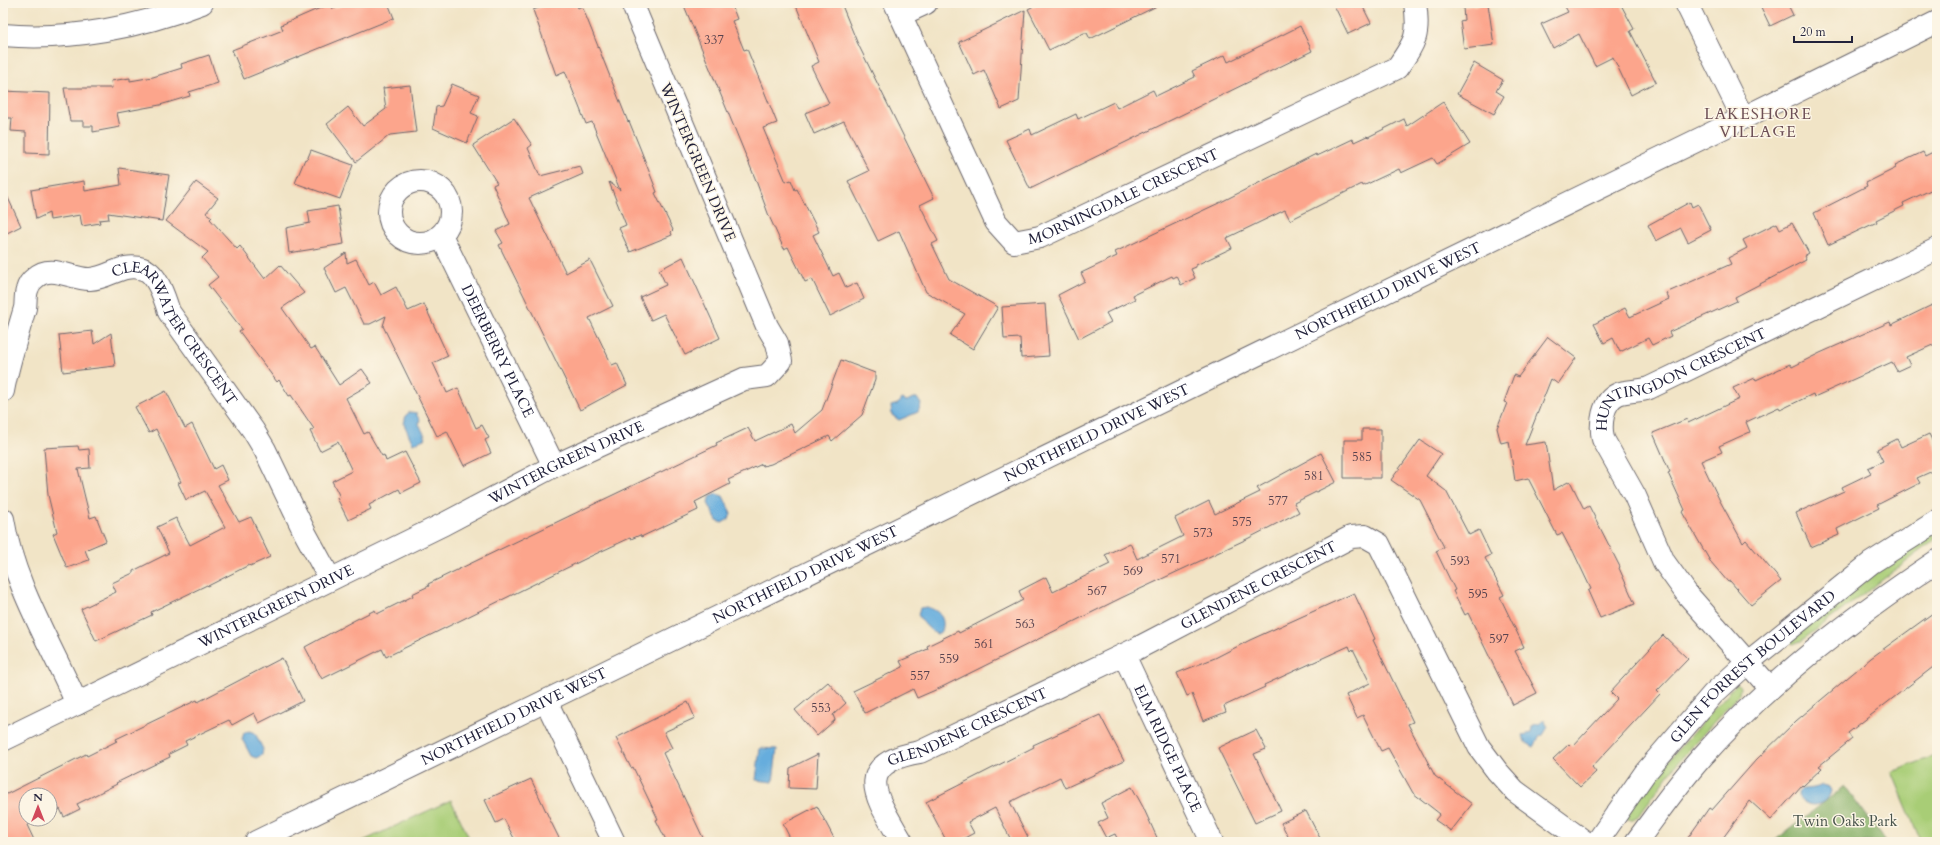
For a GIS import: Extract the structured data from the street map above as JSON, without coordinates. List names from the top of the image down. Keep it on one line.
{"streets":{"street":["WINTERGREEN DRIVE","MORNINGDALE CRESCENT","NORTHFIELD DRIVE WEST","CLEARWATER CRESCENT","DEERBERRY PLACE","HUNTINGDON CRESCENT","GLENDENE CRESCENT","GLEN FORREST BOULEVARD","ELM RIDGE PLACE"]},"crossings":[["WINTERGREEN DRIVE","CLEARWATER CRESCENT"],["WINTERGREEN DRIVE","DEERBERRY PLACE"],["HUNTINGDON CRESCENT","GLEN FORREST BOULEVARD"],["GLENDENE CRESCENT","ELM RIDGE PLACE"]],"districts":["LAKESHORE VILLAGE"],"parks":["Twin Oaks Park"],"house_numbers":["337","585","581","577","575","573","571","593","569","567","595","563","597","561","559","557","553"],"scale_bar":"20 m","north":"top"}
